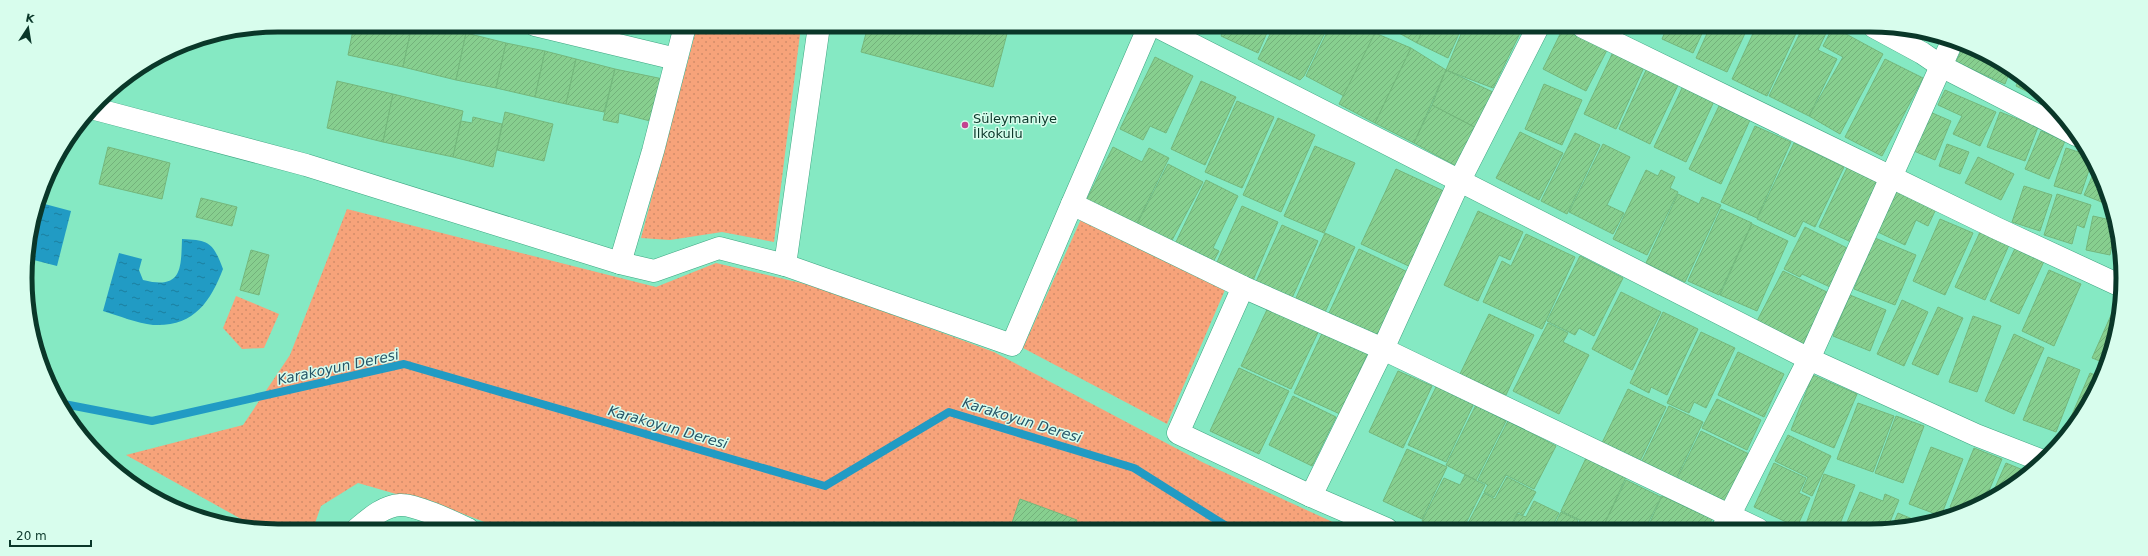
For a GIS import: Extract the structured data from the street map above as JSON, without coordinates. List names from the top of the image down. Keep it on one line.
{"water":["Karakoyun Deresi"],"places":["Süleymaniye İlkokulu"],"scale_bar":"20 m","north":"top"}
